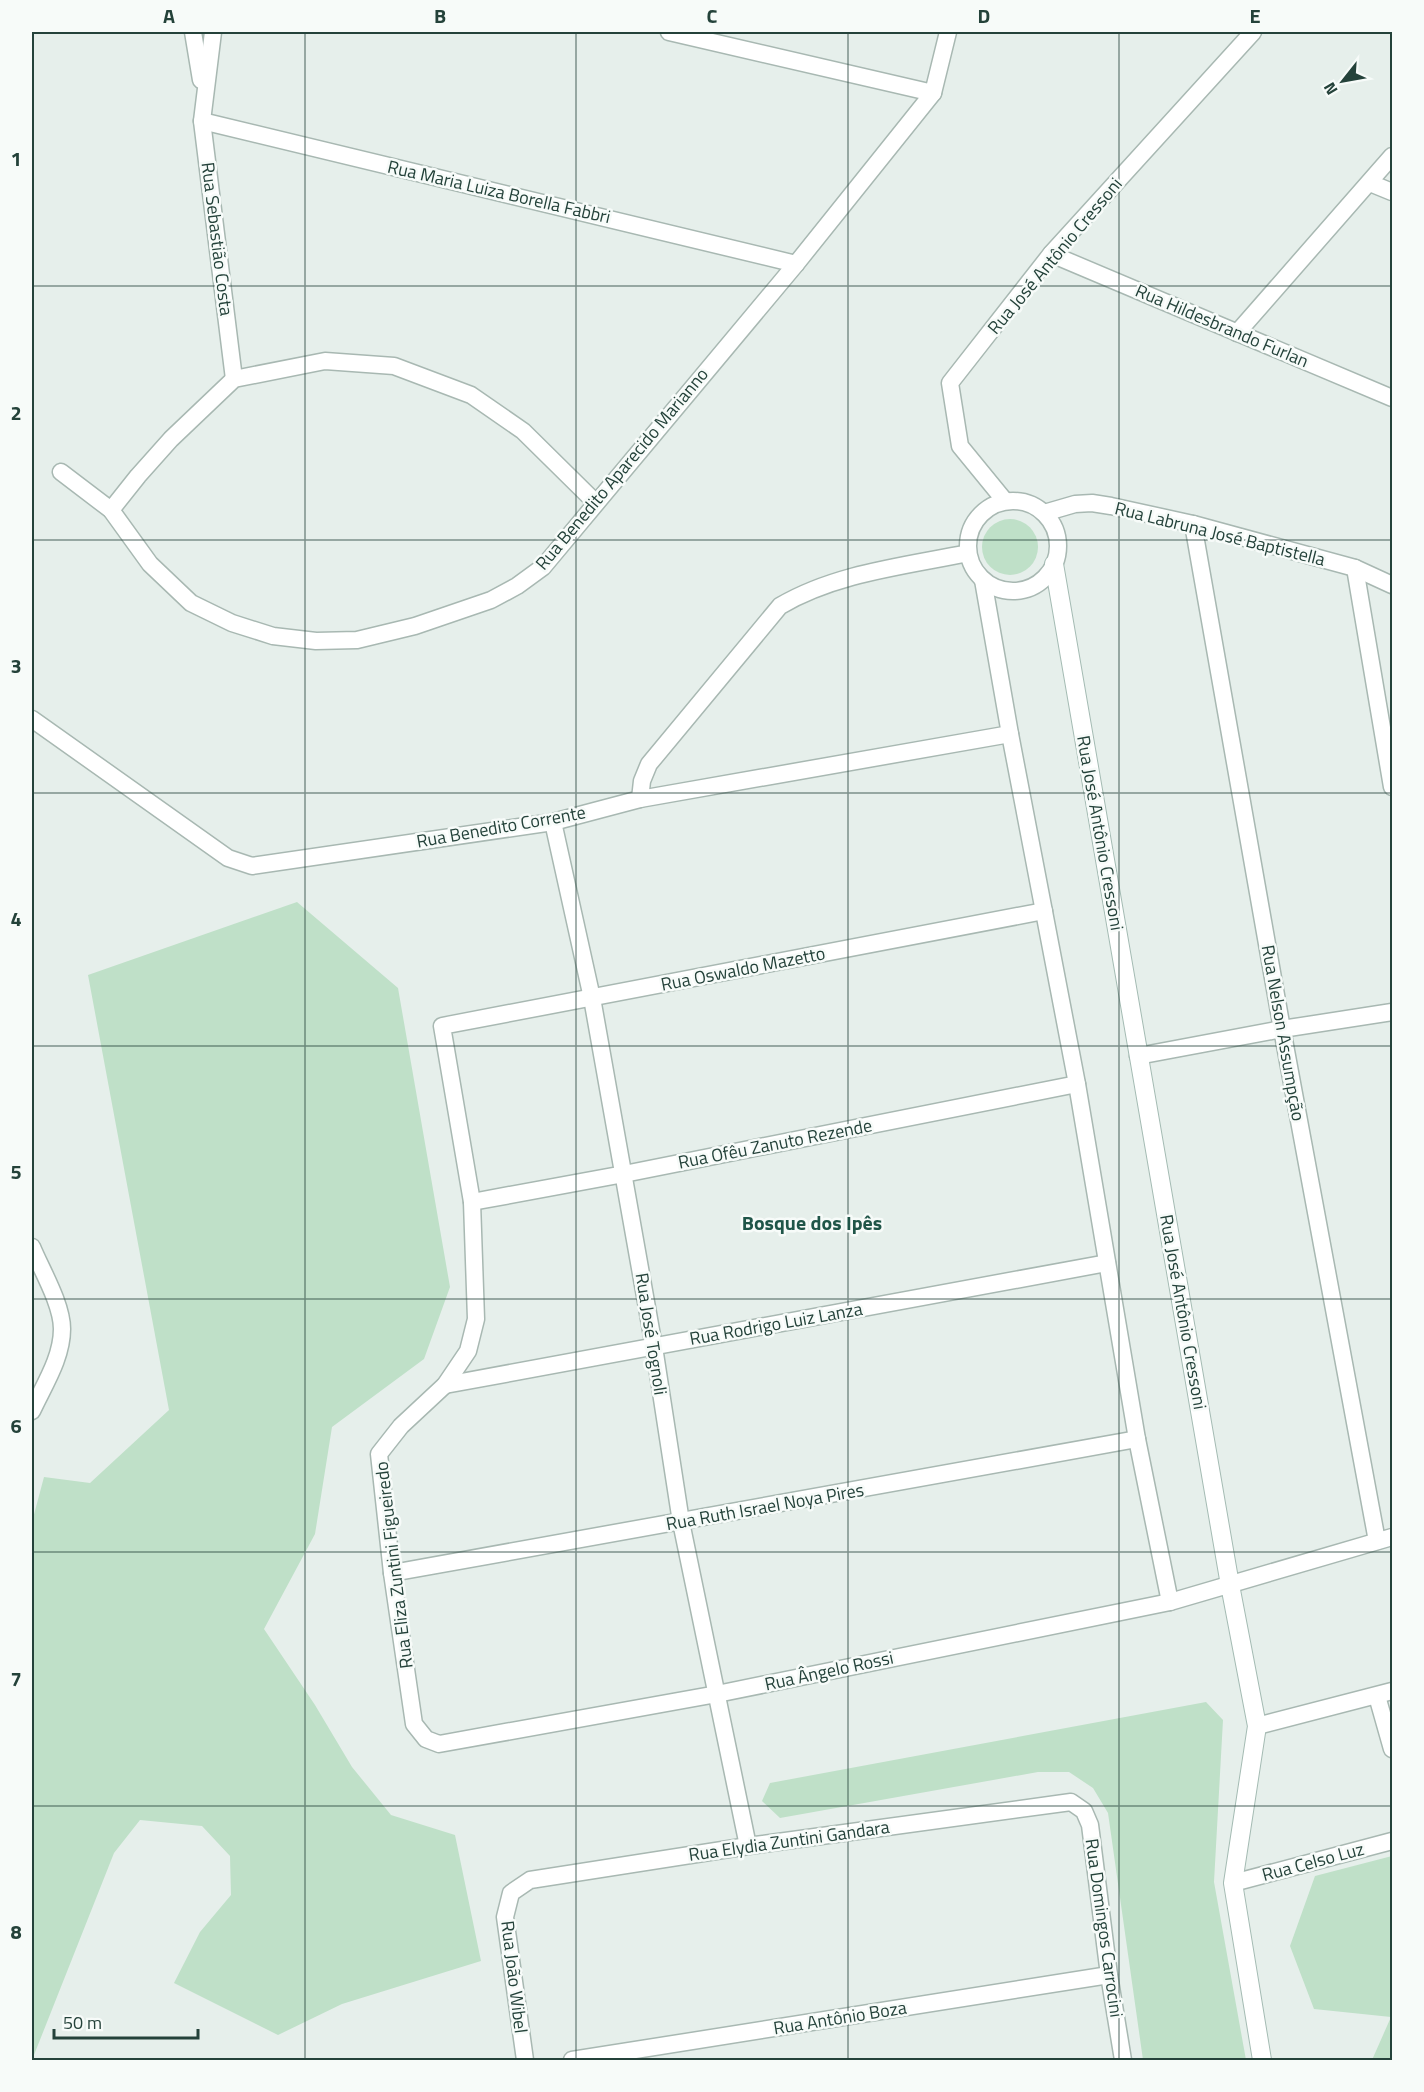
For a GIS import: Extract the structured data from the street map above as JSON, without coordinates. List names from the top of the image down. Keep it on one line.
{"streets":{"street":["Rua Maria Luiza Borella Fabbri","Rua Sebastião Costa","Rua José Antônio Cressoni","Rua Hildesbrando Furlan","Rua Benedito Aparecido Marianno","Rua Labruna José Baptistella","Rua Benedito Corrente","Rua Oswaldo Mazetto","Rua Nelson Assumpção","Rua Ofêu Zanuto Rezende","Rua Rodrigo Luiz Lanza","Rua José Tognoli","Rua Ruth Israel Noya Pires","Rua Eliza Zuntini Figueiredo","Rua Ângelo Rossi","Rua Elydia Zuntini Gandara","Rua Celso Luz","Rua Domingos Carrocini","Rua João Wibel","Rua Antônio Boza"]},"crossings":[["Rua Maria Luiza Borella Fabbri","Rua Sebastião Costa"],["Rua Maria Luiza Borella Fabbri","Rua Benedito Aparecido Marianno"],["Rua José Antônio Cressoni","Rua Hildesbrando Furlan"],["Rua José Antônio Cressoni","Rua Labruna José Baptistella"],["Rua José Antônio Cressoni","Rua Ângelo Rossi"],["Rua José Antônio Cressoni","Rua Celso Luz"],["Rua Labruna José Baptistella","Rua Nelson Assumpção"],["Rua Benedito Corrente","Rua José Tognoli"],["Rua Oswaldo Mazetto","Rua José Tognoli"],["Rua Oswaldo Mazetto","Rua Eliza Zuntini Figueiredo"],["Rua Nelson Assumpção","Rua Ângelo Rossi"],["Rua Ofêu Zanuto Rezende","Rua José Tognoli"],["Rua Ofêu Zanuto Rezende","Rua Eliza Zuntini Figueiredo"],["Rua Rodrigo Luiz Lanza","Rua José Tognoli"],["Rua Rodrigo Luiz Lanza","Rua Eliza Zuntini Figueiredo"],["Rua José Tognoli","Rua Ruth Israel Noya Pires"],["Rua José Tognoli","Rua Ângelo Rossi"],["Rua José Tognoli","Rua Elydia Zuntini Gandara"],["Rua Ruth Israel Noya Pires","Rua Eliza Zuntini Figueiredo"],["Rua Eliza Zuntini Figueiredo","Rua Ângelo Rossi"],["Rua Elydia Zuntini Gandara","Rua Domingos Carrocini"],["Rua Elydia Zuntini Gandara","Rua João Wibel"],["Rua Domingos Carrocini","Rua Antônio Boza"]],"districts":["Bosque dos Ipês"],"scale_bar":"50 m","north":"bottom left","grid":{"columns":["A","B","C","D","E"],"rows":["1","2","3","4","5","6","7","8"]}}
